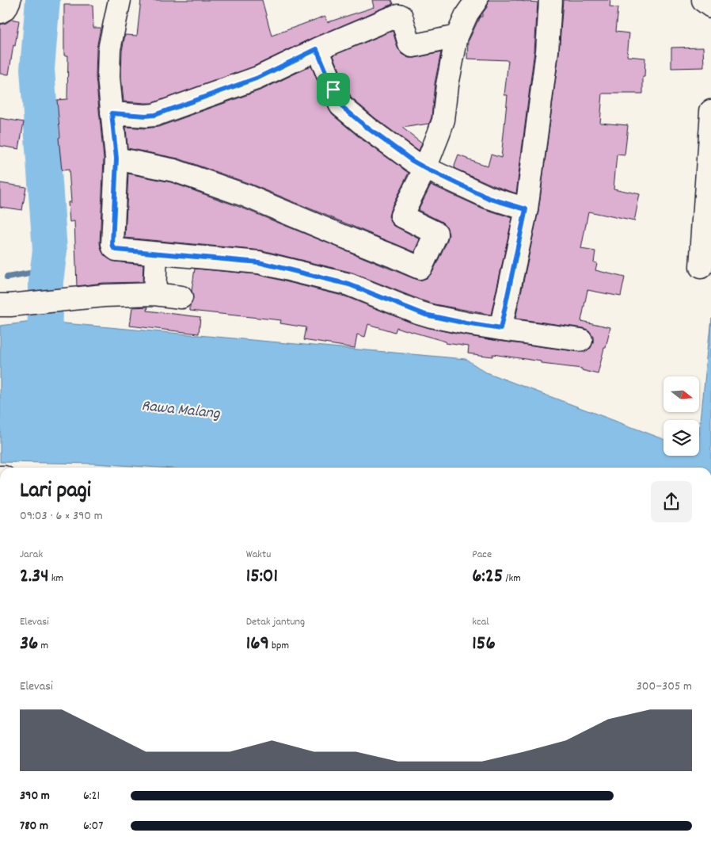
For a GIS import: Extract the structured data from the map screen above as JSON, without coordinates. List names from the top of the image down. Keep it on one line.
{"water":["Rawa Malang"],"north":"right","page":{"heading":["Lari pagi","09:03 · 6 × 390 m"],"stats":[["Jarak","2.34 km"],["Waktu","15:01"],["Pace","6:25 /km"],["Elevasi","36 m"],["Detak jantung","169 bpm"],["kcal","156"]],"chart":["Elevasi","300–305 m"],"list":[{"name":"390 m","note":"6:21"},{"name":"780 m","note":"6:07"}]}}
